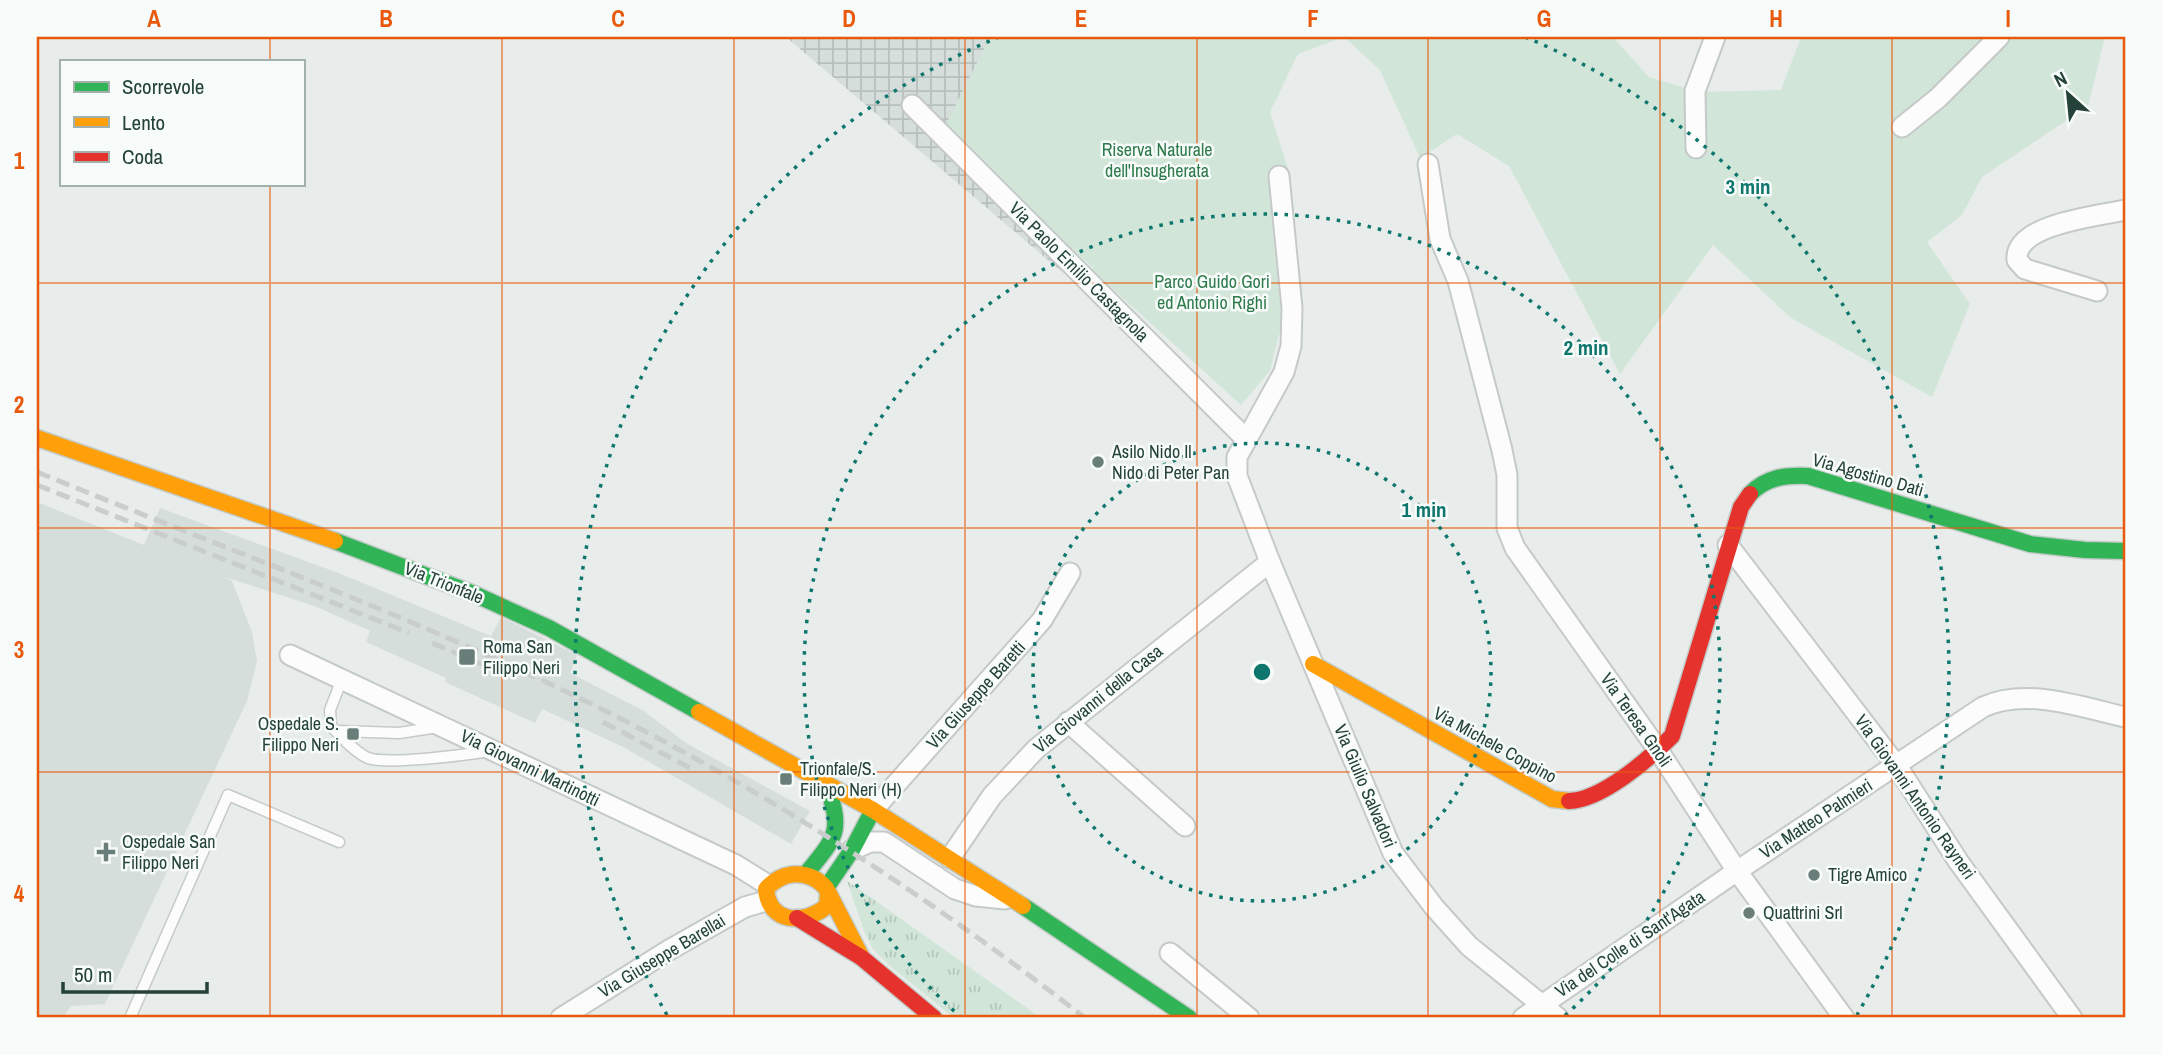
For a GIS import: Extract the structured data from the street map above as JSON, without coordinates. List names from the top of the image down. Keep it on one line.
{"streets":{"street":["Via Paolo Emilio Castagnola","Via Agostino Dati","Via Trionfale","Via Giuseppe Baretti","Via Giovanni della Casa","Via Teresa Gnoli","Via Michele Coppino","Via Giovanni Martinotti","Via Giulio Salvadori","Via Giovanni Antonio Rayneri","Via Matteo Palmieri","Via del Colle di Sant'Agata","Via Giuseppe Barellai"]},"crossings":[["Via Agostino Dati","Via Teresa Gnoli"],["Via Agostino Dati","Via Michele Coppino"],["Via Agostino Dati","Via Giovanni Antonio Rayneri"],["Via Trionfale","Via Giuseppe Baretti"],["Via Trionfale","Via Giovanni della Casa"],["Via Giovanni della Casa","Via Giulio Salvadori"],["Via Teresa Gnoli","Via Michele Coppino"],["Via Teresa Gnoli","Via Matteo Palmieri"],["Via Teresa Gnoli","Via del Colle di Sant'Agata"],["Via Michele Coppino","Via Giulio Salvadori"],["Via Giovanni Martinotti","Via Giuseppe Barellai"],["Via Giulio Salvadori","Via del Colle di Sant'Agata"],["Via Giovanni Antonio Rayneri","Via Matteo Palmieri"],["Via Matteo Palmieri","Via del Colle di Sant'Agata"]],"parks":["Riserva Naturale dell'Insugherata","Parco Guido Gori ed Antonio Righi"],"places":{"other":["Asilo Nido Il Nido di Peter Pan","Tigre Amico","Quattrini Srl"],"transit":["Roma San Filippo Neri","Ospedale S. Filippo Neri","Trionfale/S. Filippo Neri (H)"],"health":["Ospedale San Filippo Neri"]},"legend":["Scorrevole","Lento","Coda"],"scale_bar":"50 m","north":"top left","grid":{"columns":["A","B","C","D","E","F","G","H","I"],"rows":["1","2","3","4"]},"rings":["3 min","2 min","1 min"]}
